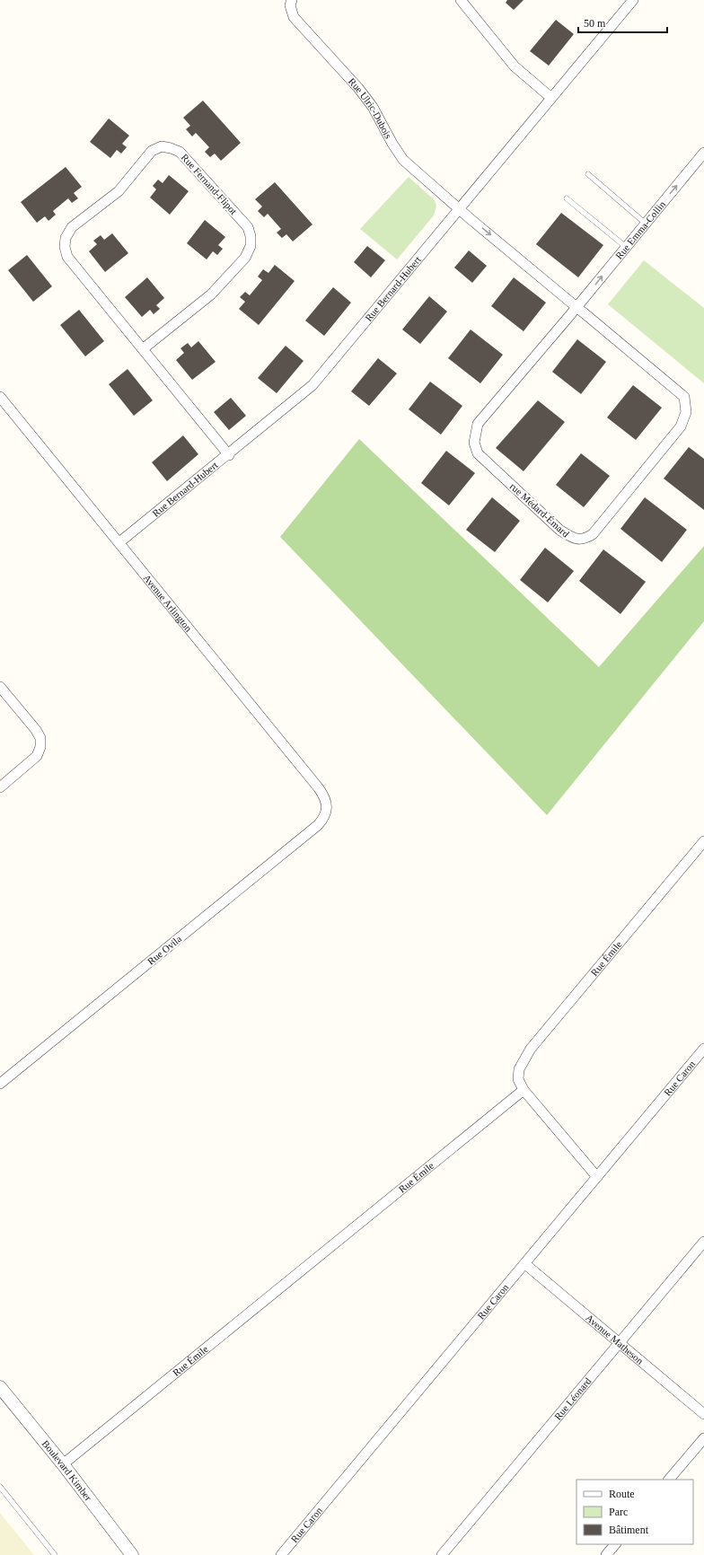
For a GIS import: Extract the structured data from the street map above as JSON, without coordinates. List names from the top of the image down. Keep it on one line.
{"streets":{"street":["Rue Ulric-Dubois","Rue Fernand-Flipot","Rue Emma-Collin","Rue Bernard-Hubert","rue Médard-Émard","Avenue Arlington","Rue Ovila","Rue Émile","Rue Caron","Avenue Matheson","Rue Léonard","Boulevard Kimber"]},"crossings":[["Rue Ulric-Dubois","Rue Bernard-Hubert"],["Rue Ulric-Dubois","rue Médard-Émard"],["Rue Fernand-Flipot","Rue Bernard-Hubert"],["Rue Emma-Collin","rue Médard-Émard"],["Rue Bernard-Hubert","rue Médard-Émard"],["Rue Bernard-Hubert","Avenue Arlington"],["Avenue Arlington","Rue Ovila"],["Rue Émile","Boulevard Kimber"],["Rue Caron","Avenue Matheson"],["Avenue Matheson","Rue Léonard"]],"one_way":["Rue Emma-Collin"],"legend":["Route","Parc","Bâtiment"],"scale_bar":"50 m"}
